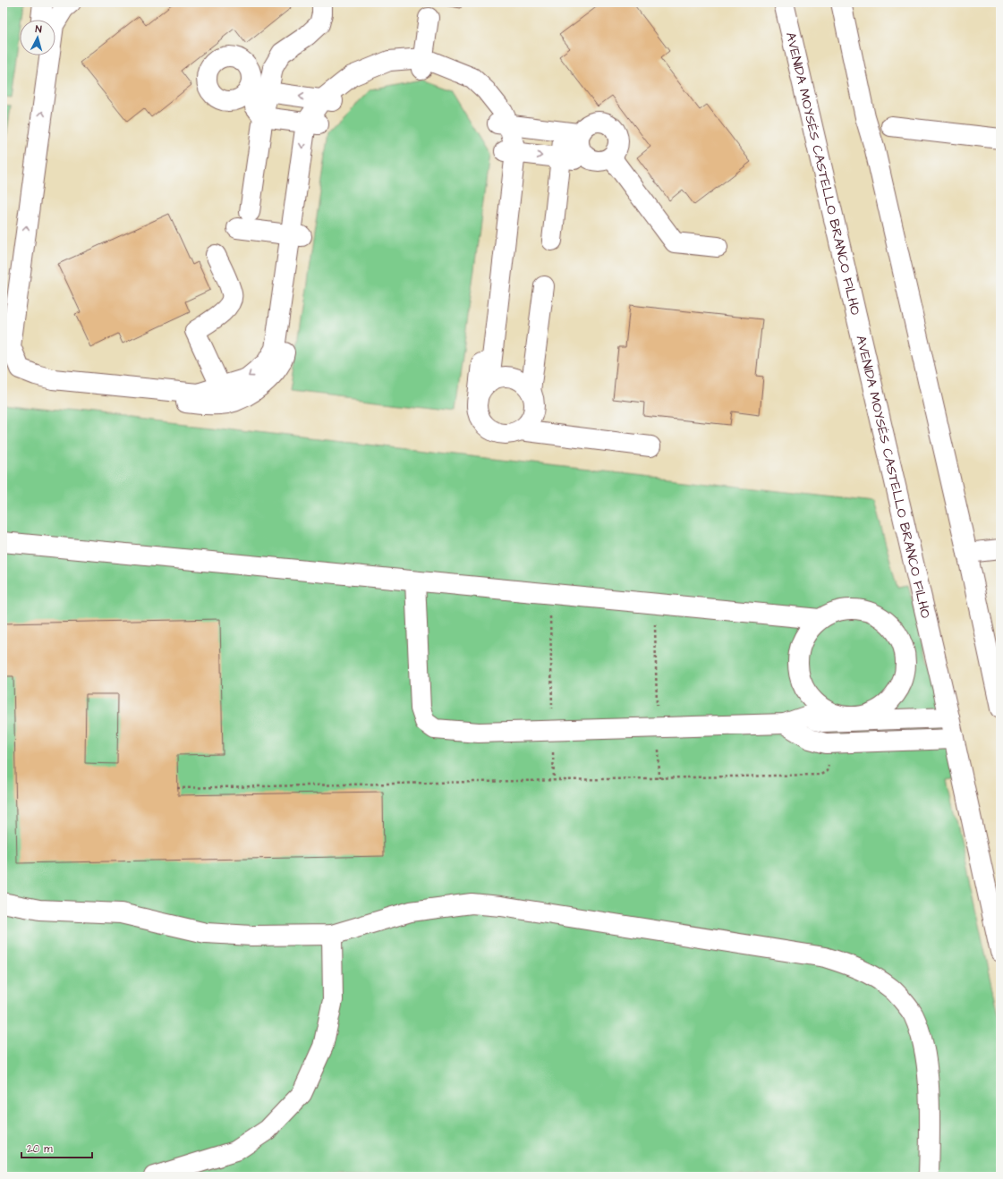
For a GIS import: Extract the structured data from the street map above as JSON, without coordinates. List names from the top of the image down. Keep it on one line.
{"streets":{"street":["AVENIDA MOYSÉS CASTELLO BRANCO FILHO"]},"scale_bar":"20 m","north":"top"}
